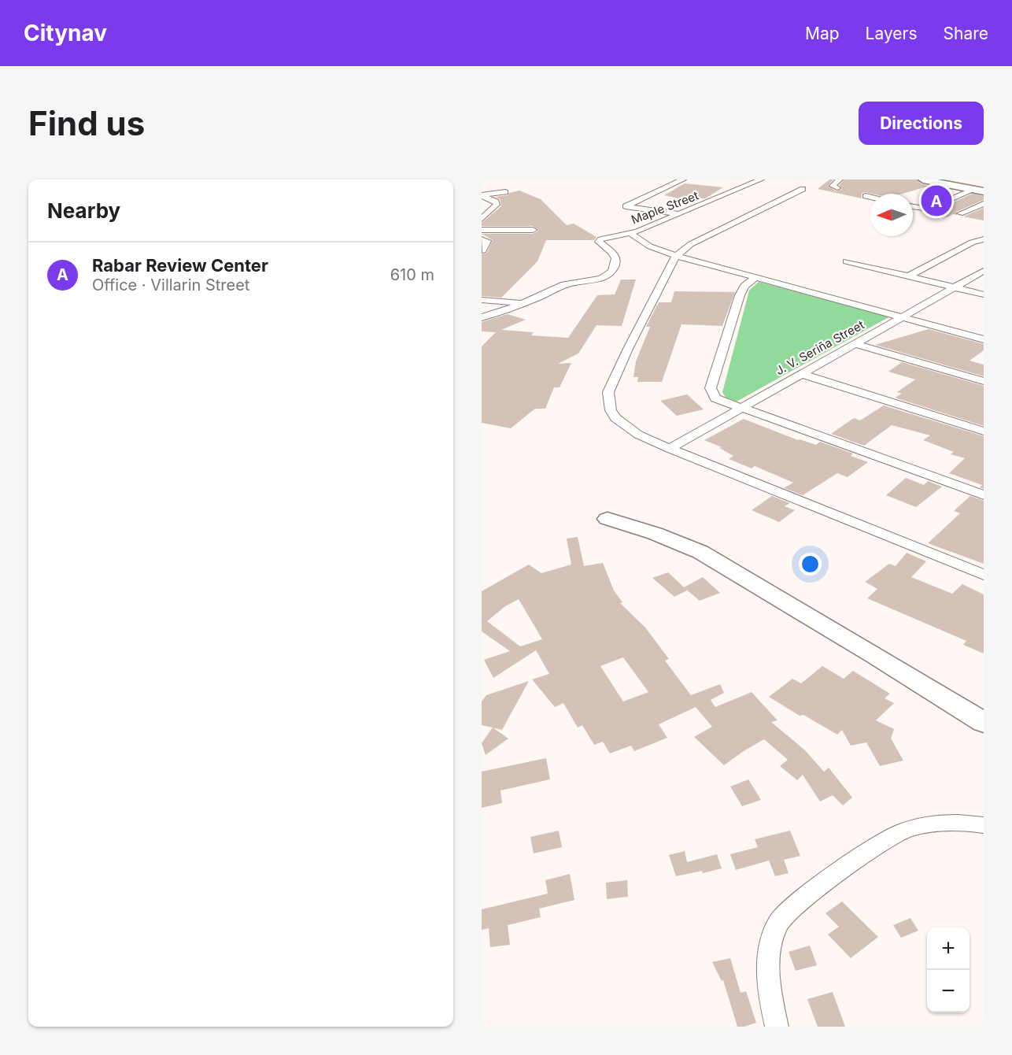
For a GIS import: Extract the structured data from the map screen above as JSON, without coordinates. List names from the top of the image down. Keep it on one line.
{"streets":{"street":["Maple Street","J. V. Seriña Street"]},"north":"left","page":{"header":"Citynav","nav":["Map","Layers","Share"],"buttons":"Directions","title":"Find us","heading":"Nearby","pins":"A","list":[{"mark":"A","name":"Rabar Review Center","note":"Office · Villarin Street","value":"610 m"}],"map_buttons":["+","−"]}}
